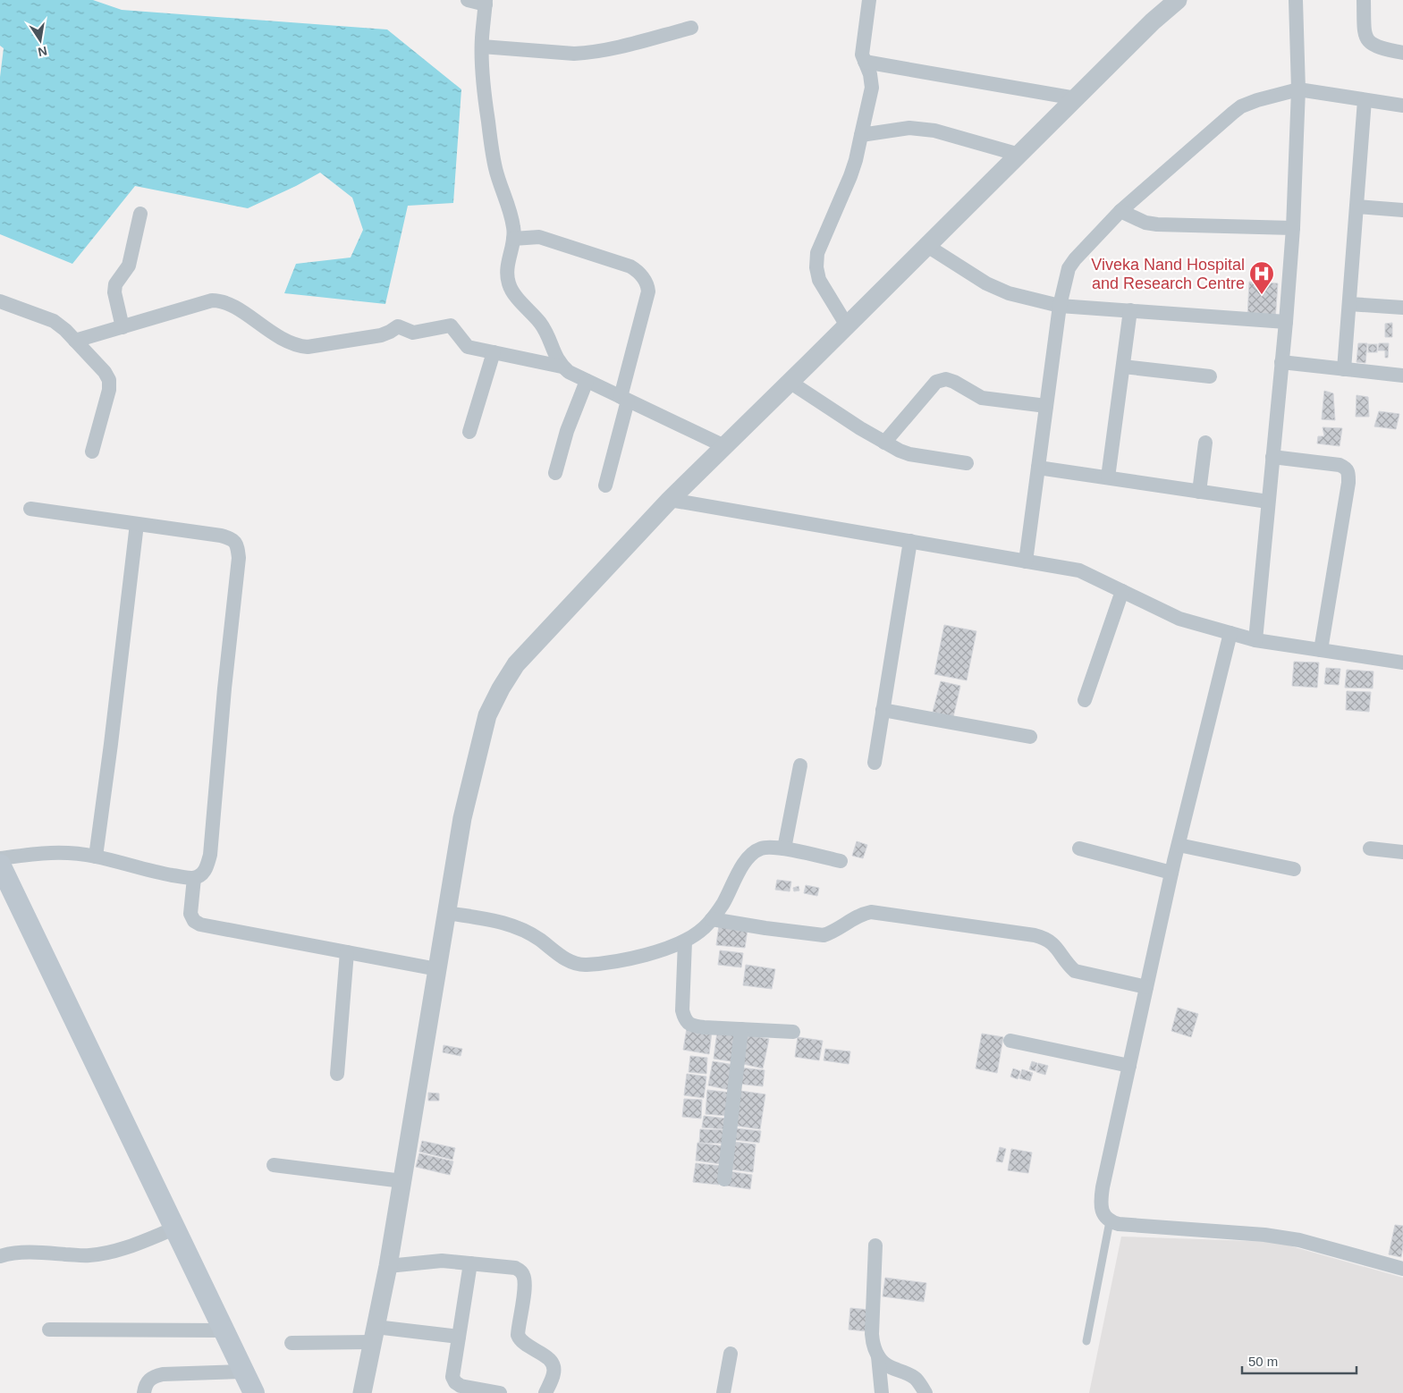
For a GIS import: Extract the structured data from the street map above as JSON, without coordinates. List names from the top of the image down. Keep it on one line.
{"places":{"hospital":["Viveka Nand Hospital and Research Centre"]},"scale_bar":"50 m","north":"bottom"}
